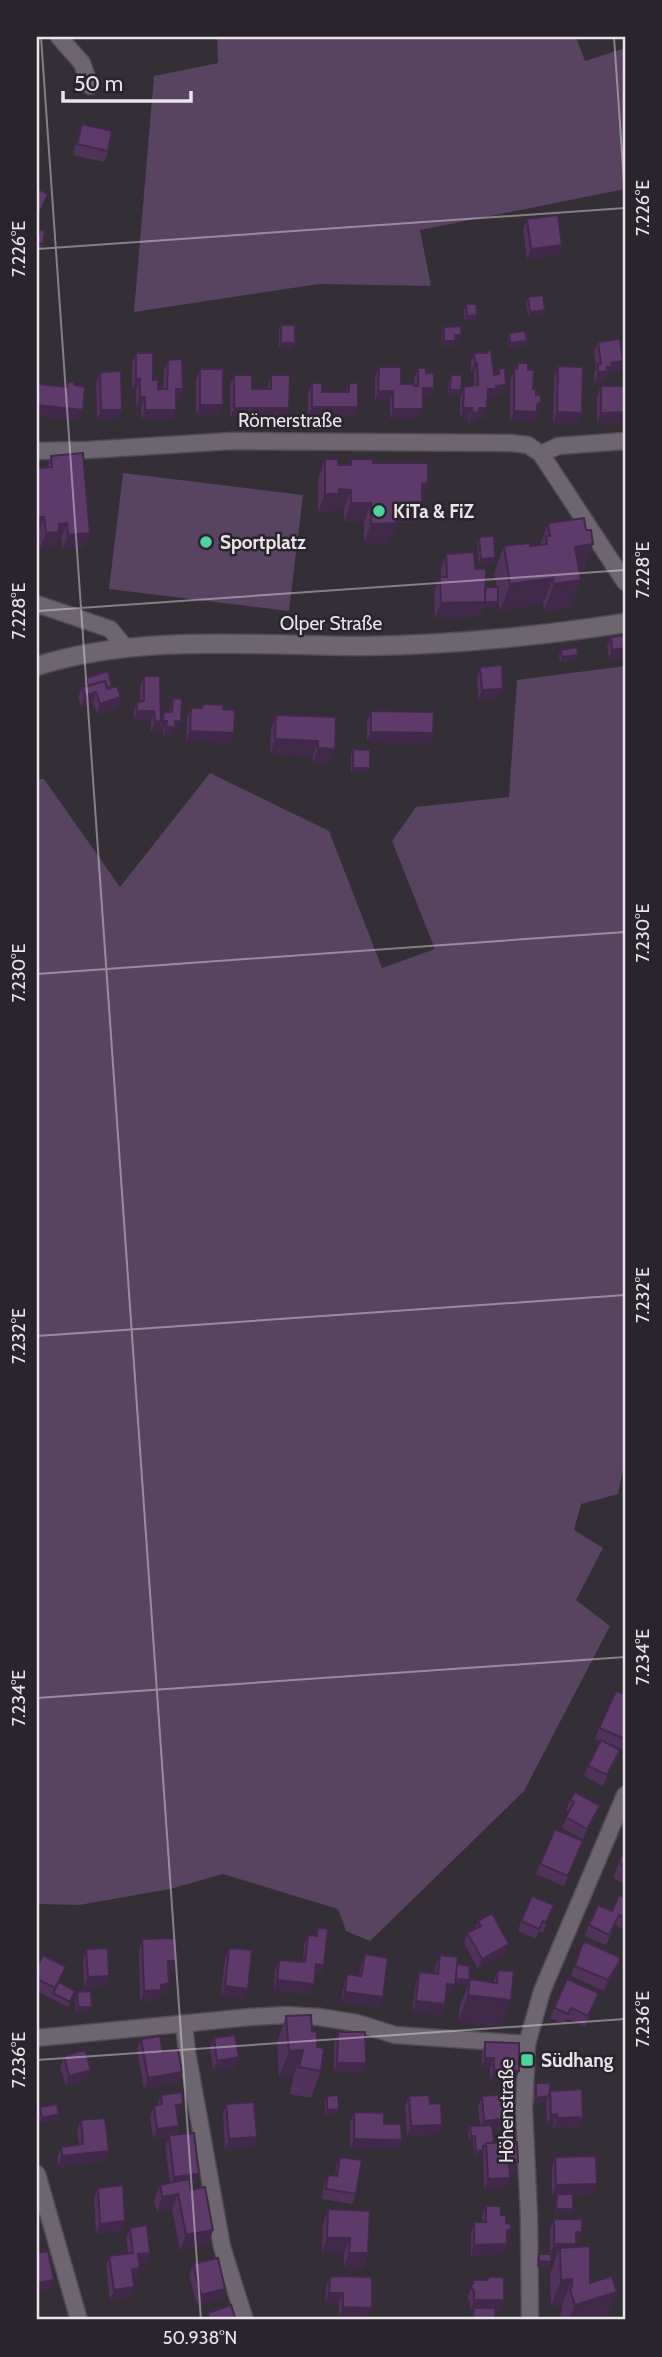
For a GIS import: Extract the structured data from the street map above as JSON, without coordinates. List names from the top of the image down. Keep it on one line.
{"streets":{"main road":["Olper Straße"],"street":["Römerstraße","Höhenstraße"]},"places":{"other":["KiTa & FiZ","Sportplatz"],"transit":["Südhang"]},"scale_bar":"50 m","coordinates":["7.226°E","7.228°E","7.230°E","7.232°E","7.234°E","7.236°E","50.938°N"]}
